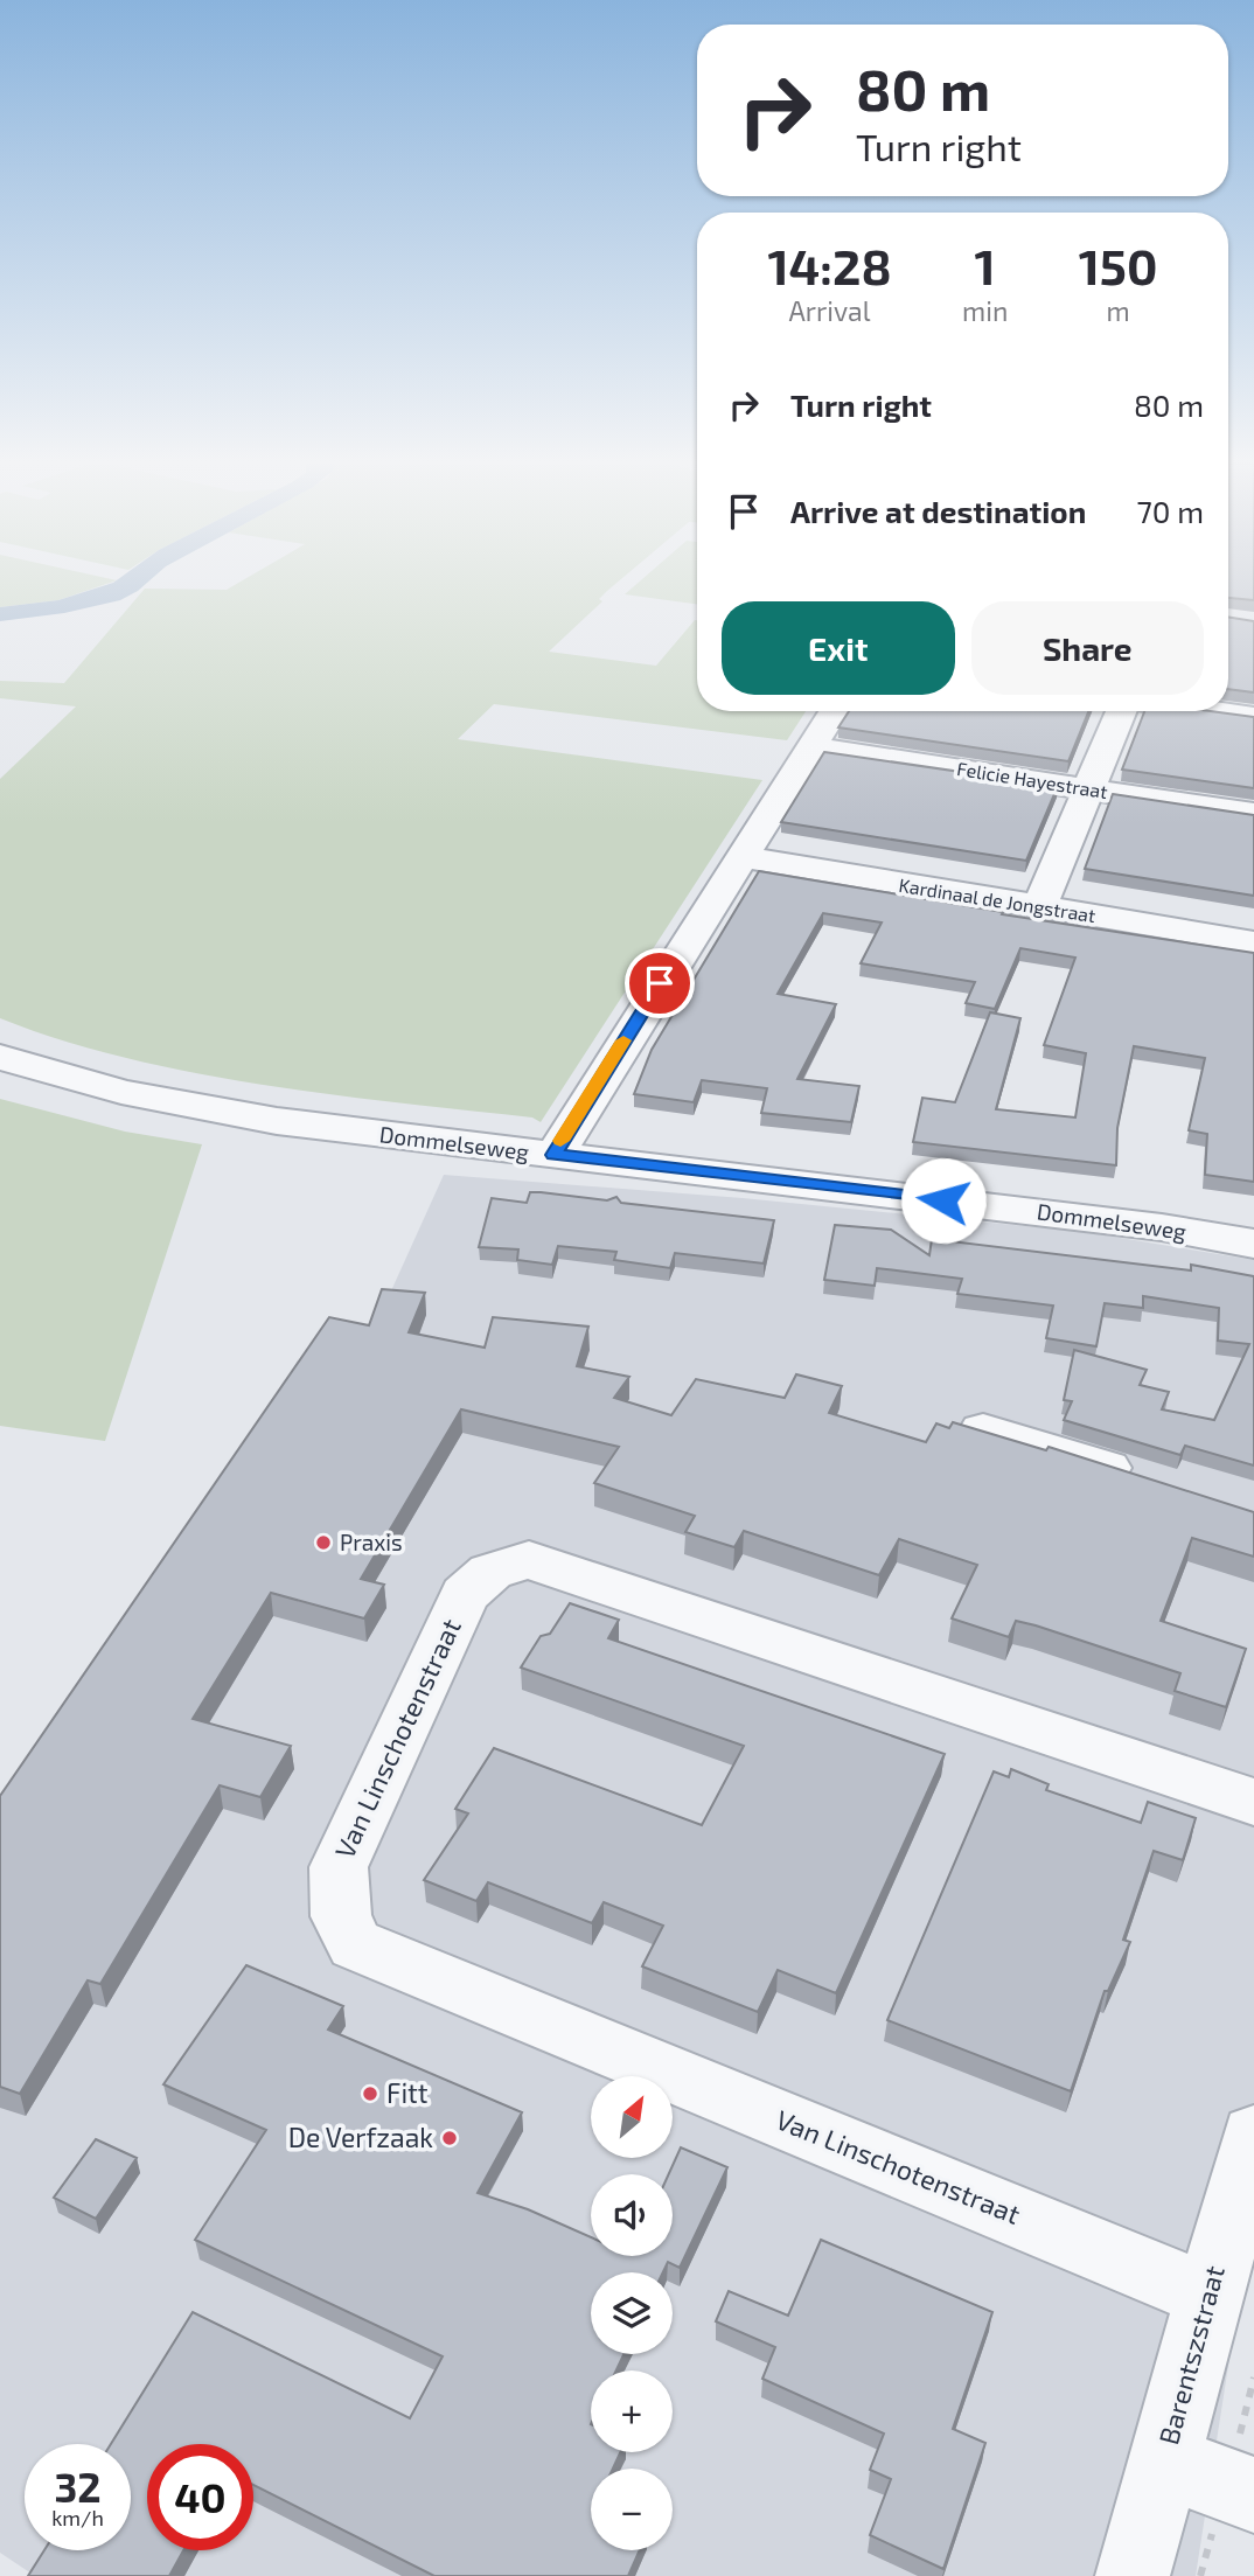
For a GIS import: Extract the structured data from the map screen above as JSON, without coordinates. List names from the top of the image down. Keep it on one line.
{"streets":{"street":["Felicie Hayestraat","Kardinaal de Jongstraat","Dommelseweg","Van Linschotenstraat","Barentszstraat"]},"crossings":[["Van Linschotenstraat","Barentszstraat"]],"places":["Praxis","Fitt","De Verfzaak"],"north":"top right","page":{"turn":["80 m","Turn right"],"eta":["14:28","Arrival","1","min","150","m"],"list":[{"name":"Turn right","value":"80 m"},{"name":"Arrive at destination","value":"70 m"}],"buttons":["Exit","Share"],"map_buttons":["+","−"],"speed":"32 km/h","limit":"40"}}
